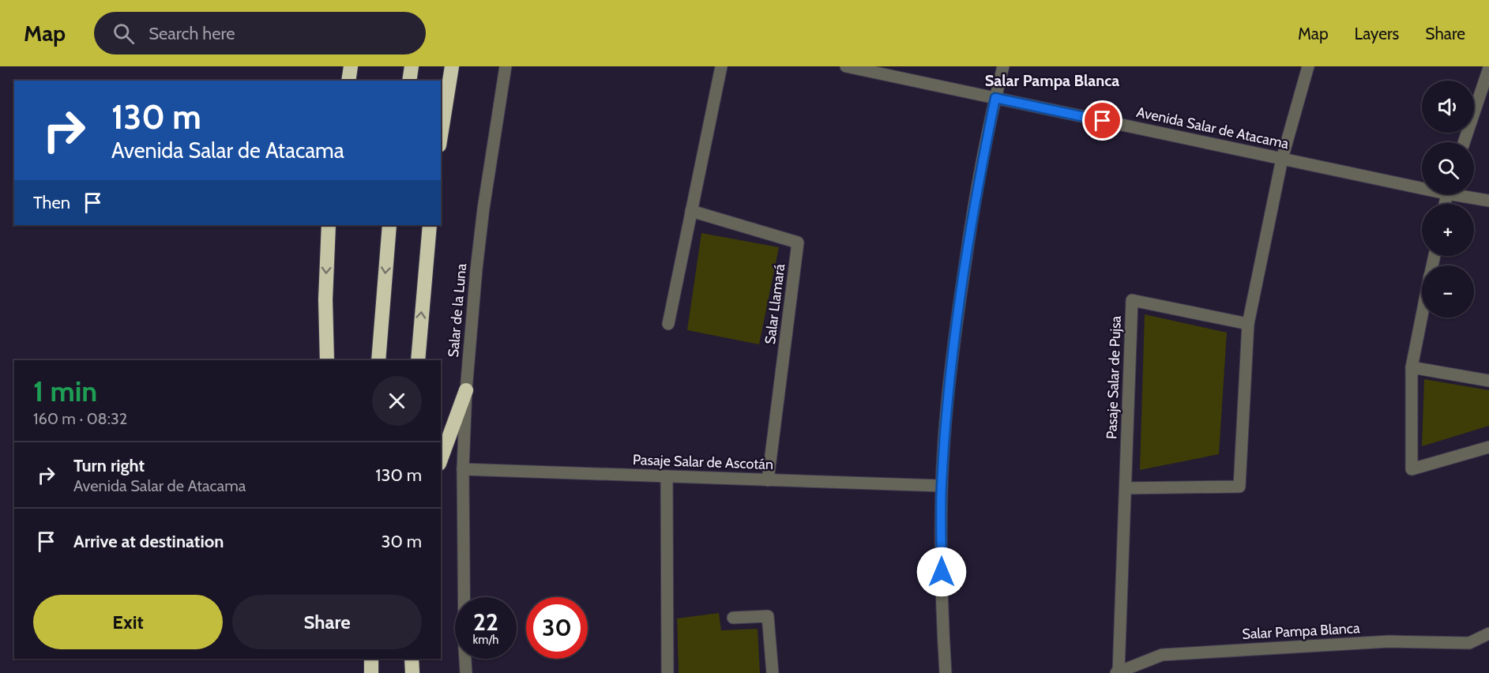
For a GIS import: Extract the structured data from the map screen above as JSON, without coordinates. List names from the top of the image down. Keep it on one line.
{"streets":{"street":["Avenida Salar de Atacama","Salar Llamará","Salar de la Luna","Pasaje Salar de Pujsa","Pasaje Salar de Ascotán","Salar Pampa Blanca"]},"crossings":[["Salar Llamará","Pasaje Salar de Ascotán"],["Salar de la Luna","Pasaje Salar de Ascotán"],["Pasaje Salar de Pujsa","Salar Pampa Blanca"]],"districts":["Salar Pampa Blanca"],"page":{"header":"Map","search":"Search here","nav":["Map","Layers","Share"],"map_buttons":["+","−"],"turn":["130 m","Avenida Salar de Atacama"],"then":"Then","heading":["1 min","160 m · 08:32"],"list":[{"name":"Turn right","note":"Avenida Salar de Atacama","value":"130 m"},{"name":"Arrive at destination","value":"30 m"}],"buttons":["Exit","Share"],"speed":"22 km/h","limit":"30"}}
